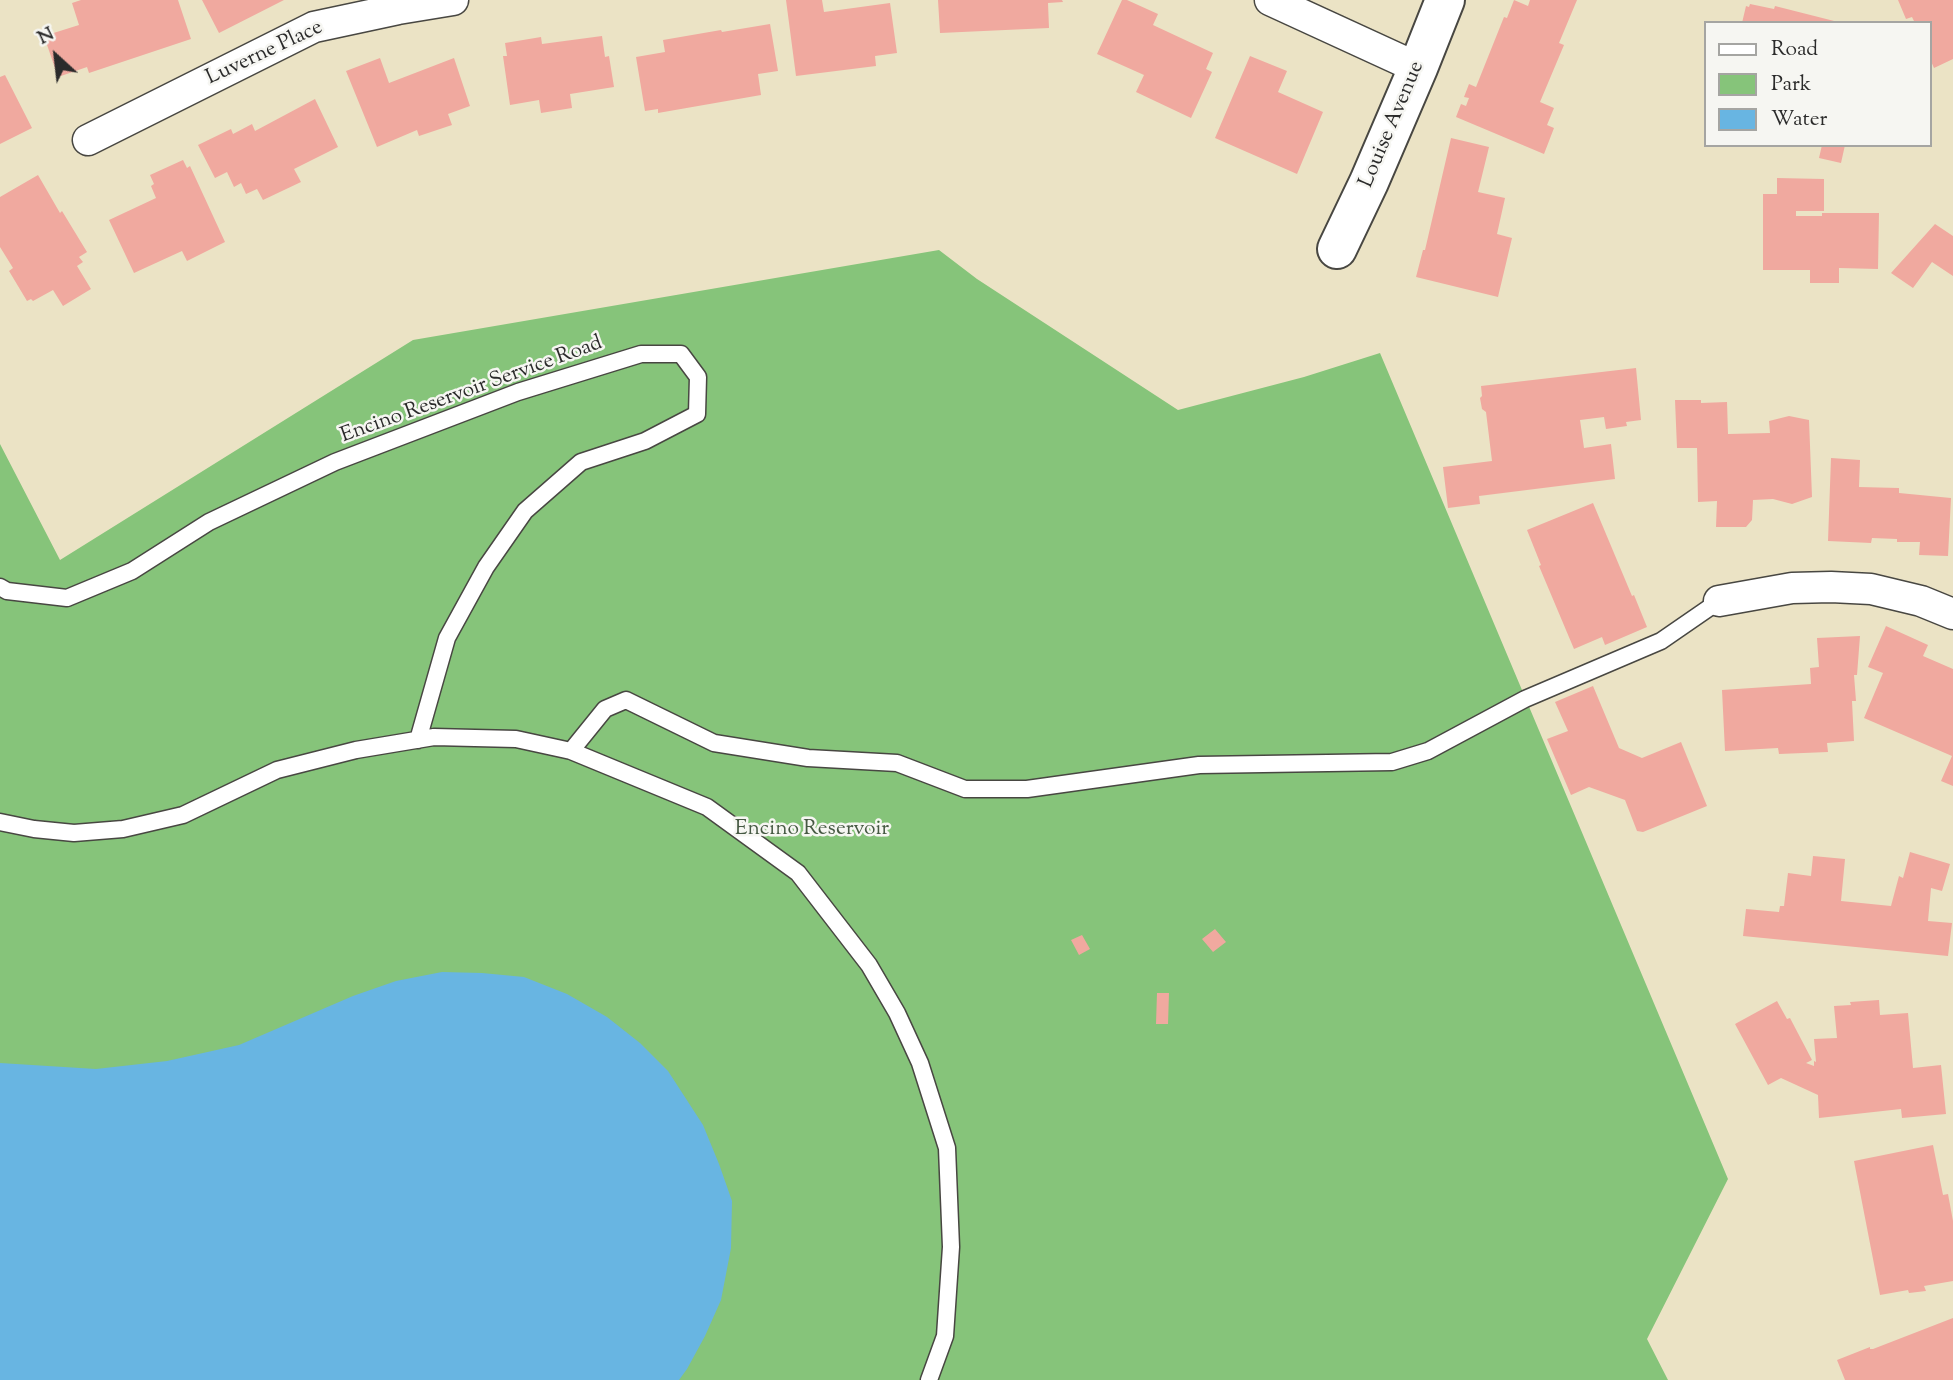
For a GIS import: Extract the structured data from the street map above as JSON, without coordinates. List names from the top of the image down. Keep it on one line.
{"streets":{"street":["Luverne Place","Louise Avenue"],"lane":["Encino Reservoir Service Road"]},"parks":["Encino Reservoir"],"legend":["Road","Park","Water"],"north":"top left"}
